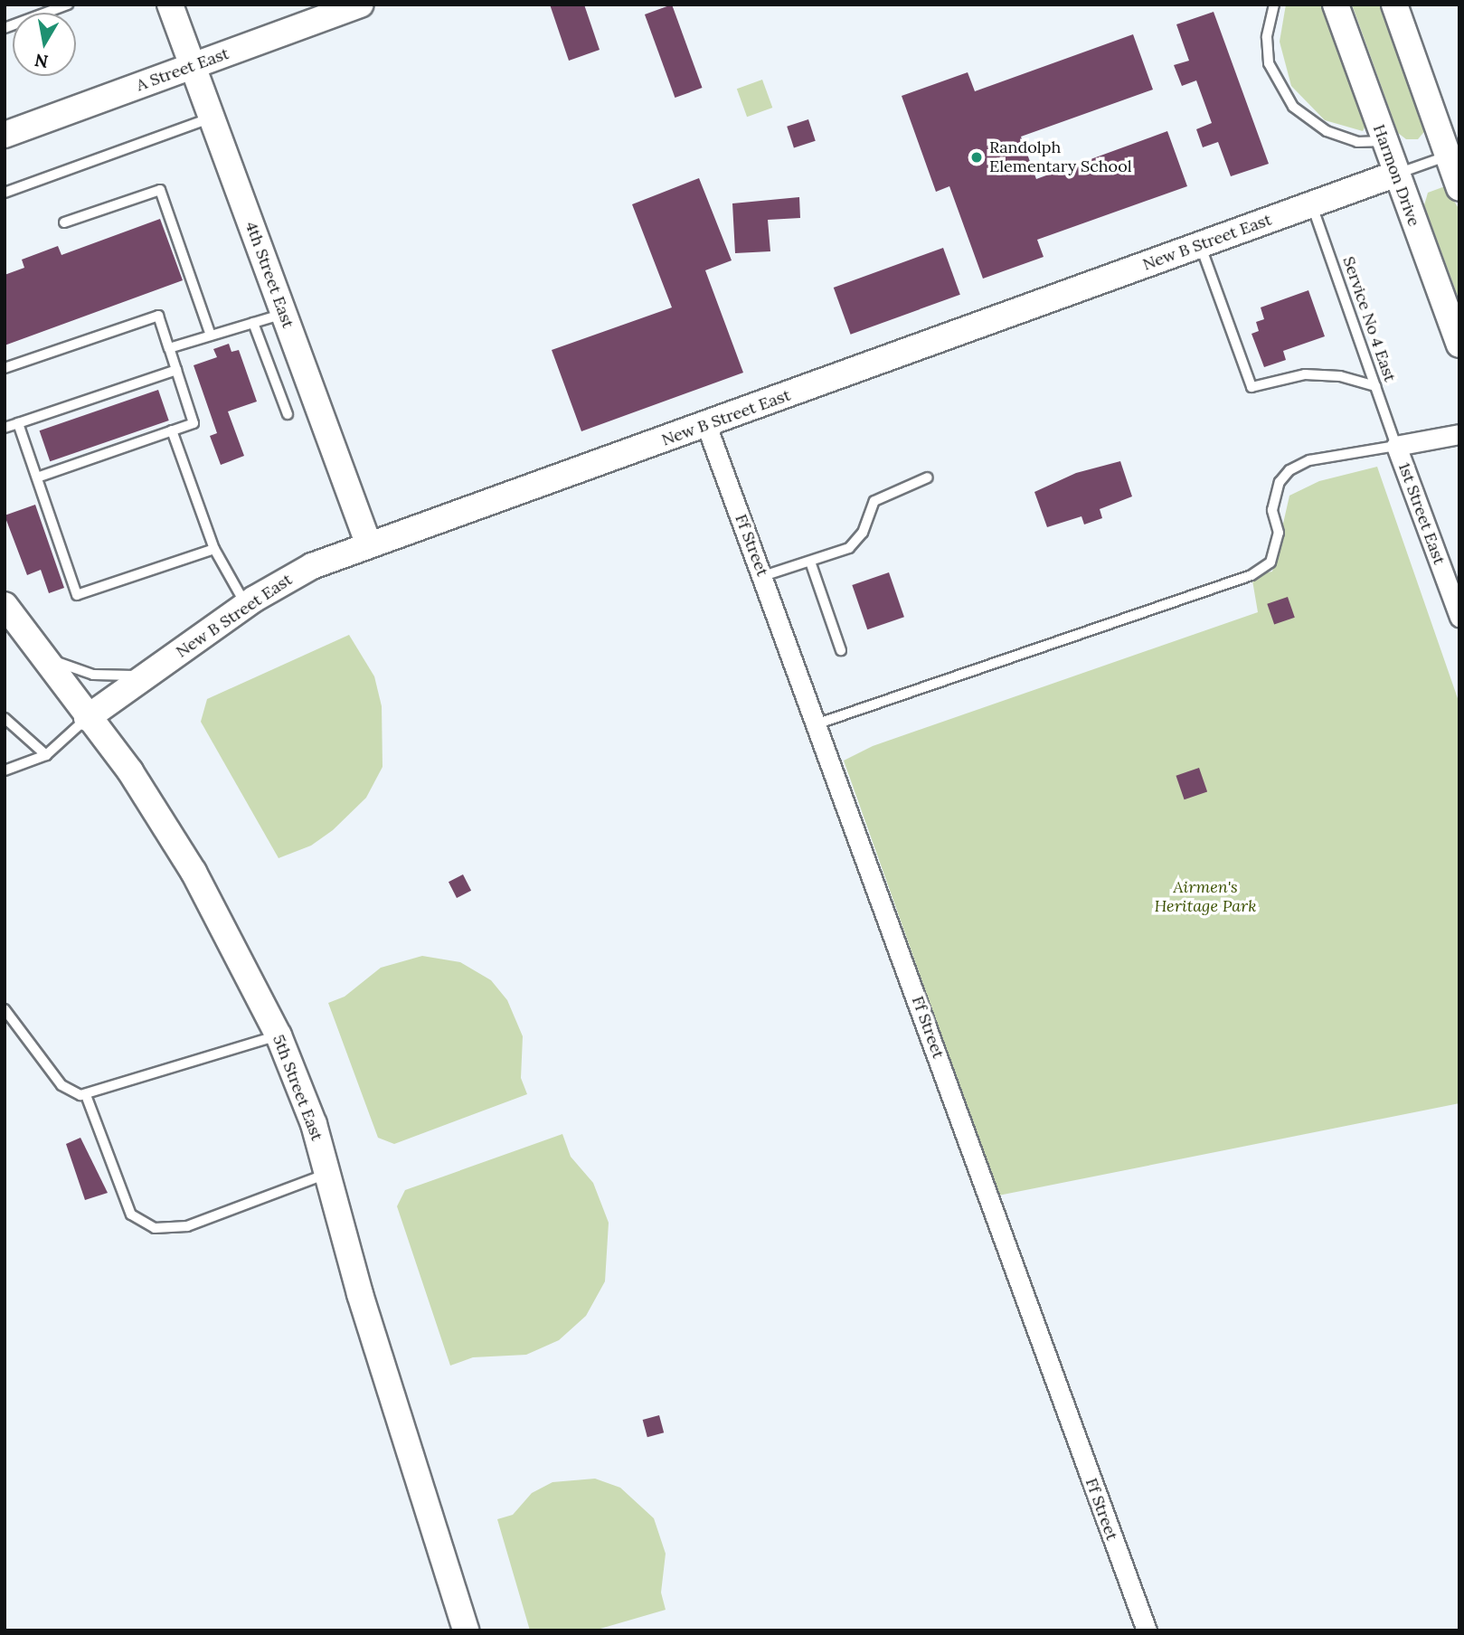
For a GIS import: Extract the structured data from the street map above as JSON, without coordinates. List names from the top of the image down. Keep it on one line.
{"streets":{"street":["A Street East","Harmon Drive","New B Street East","4th Street East","1st Street East","Ff Street","5th Street East"],"lane":["Service No 4 East"]},"crossings":[["A Street East","4th Street East"],["Harmon Drive","New B Street East"],["New B Street East","4th Street East"],["New B Street East","Service No 4 East"],["New B Street East","Ff Street"],["New B Street East","5th Street East"],["Service No 4 East","1st Street East"]],"parks":["Airmen's Heritage Park"],"places":["Randolph Elementary School"],"north":"bottom"}
